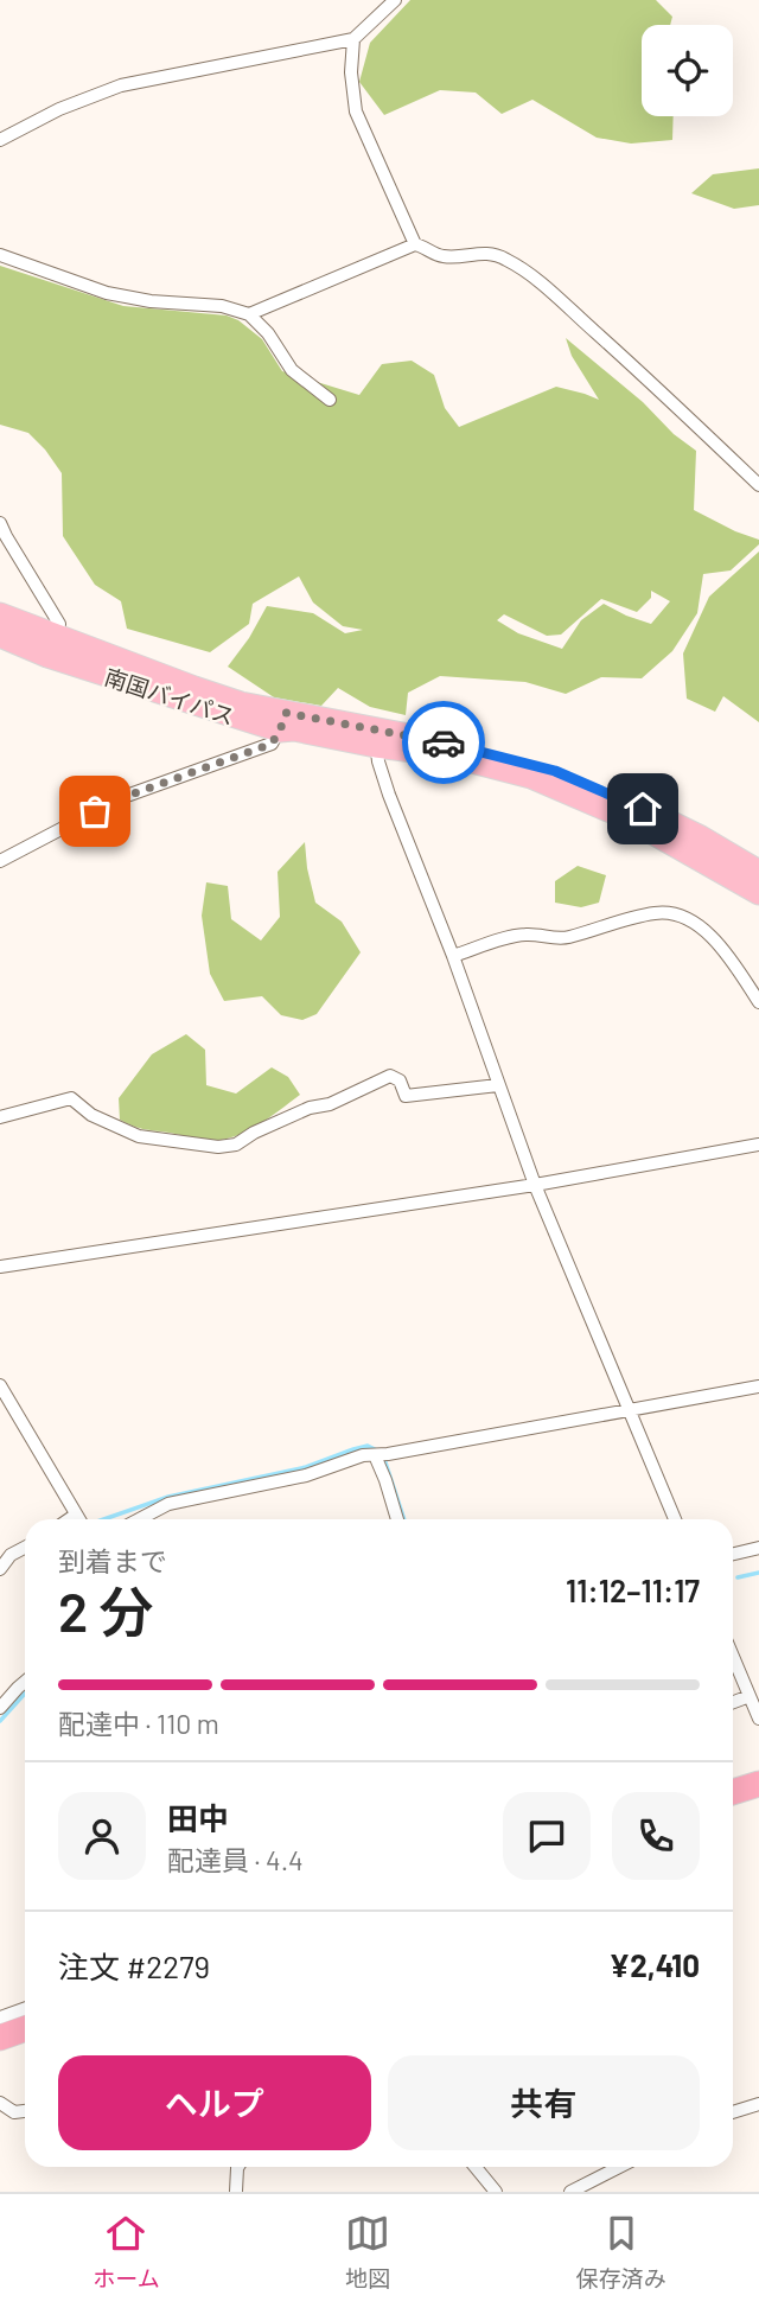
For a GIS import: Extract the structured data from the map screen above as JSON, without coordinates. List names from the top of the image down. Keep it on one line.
{"streets":{"highway":["南国バイパス"]},"page":{"heading":["2 分","到着まで","11:12–11:17"],"panel":["田中","配達員 · 4.4","注文 #2279","¥2,410"],"bar":"配達中 · 110 m","buttons":["ヘルプ","共有"],"tabs":["ホーム","地図","保存済み"]}}
